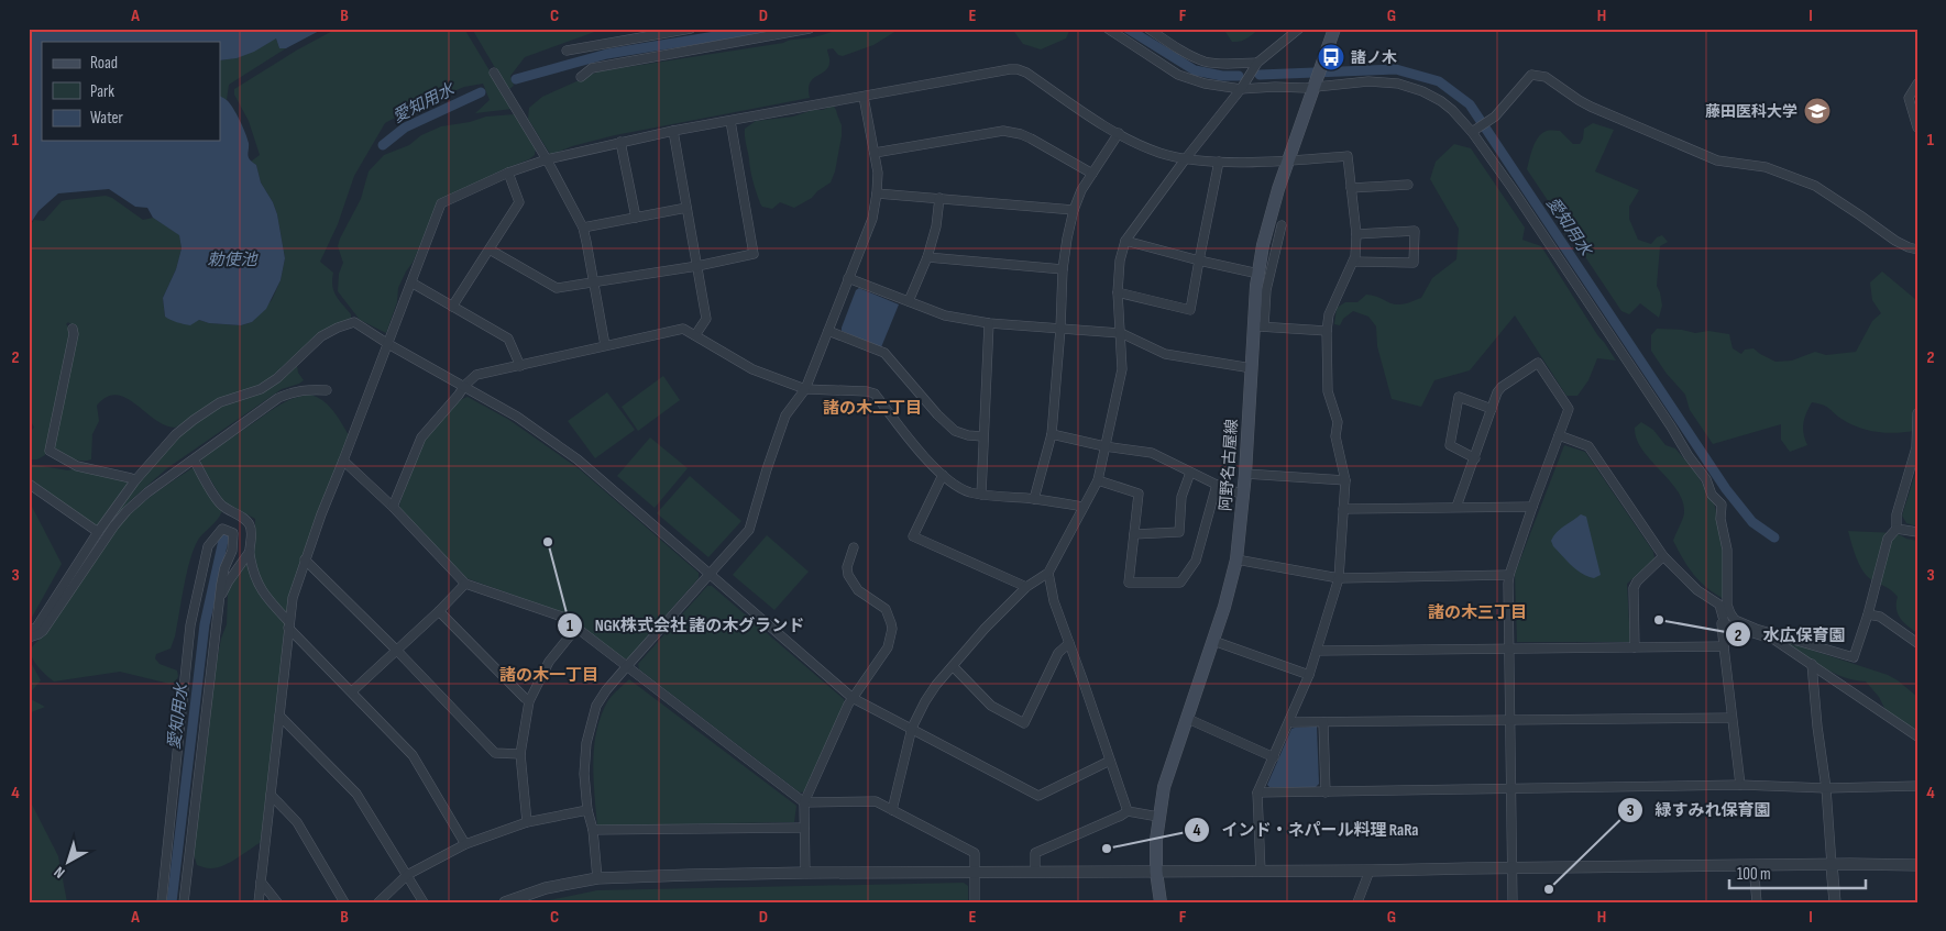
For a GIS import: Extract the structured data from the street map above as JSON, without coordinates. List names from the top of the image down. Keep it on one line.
{"streets":{"main road":["阿野名古屋線"]},"districts":["諸の木二丁目","諸の木三丁目","諸の木一丁目"],"water":["愛知用水","勅使池"],"places":{"bus stop":["諸ノ木"],"school or university":["藤田医科大学"],"other":["NGK株式会社 諸の木グランド","水広保育園","インド・ネパール料理 RaRa","緑すみれ保育園"]},"legend":["Road","Park","Water"],"scale_bar":"100 m","north":"bottom left","grid":{"columns":["A","B","C","D","E","F","G","H","I"],"rows":["1","2","3","4"]}}
